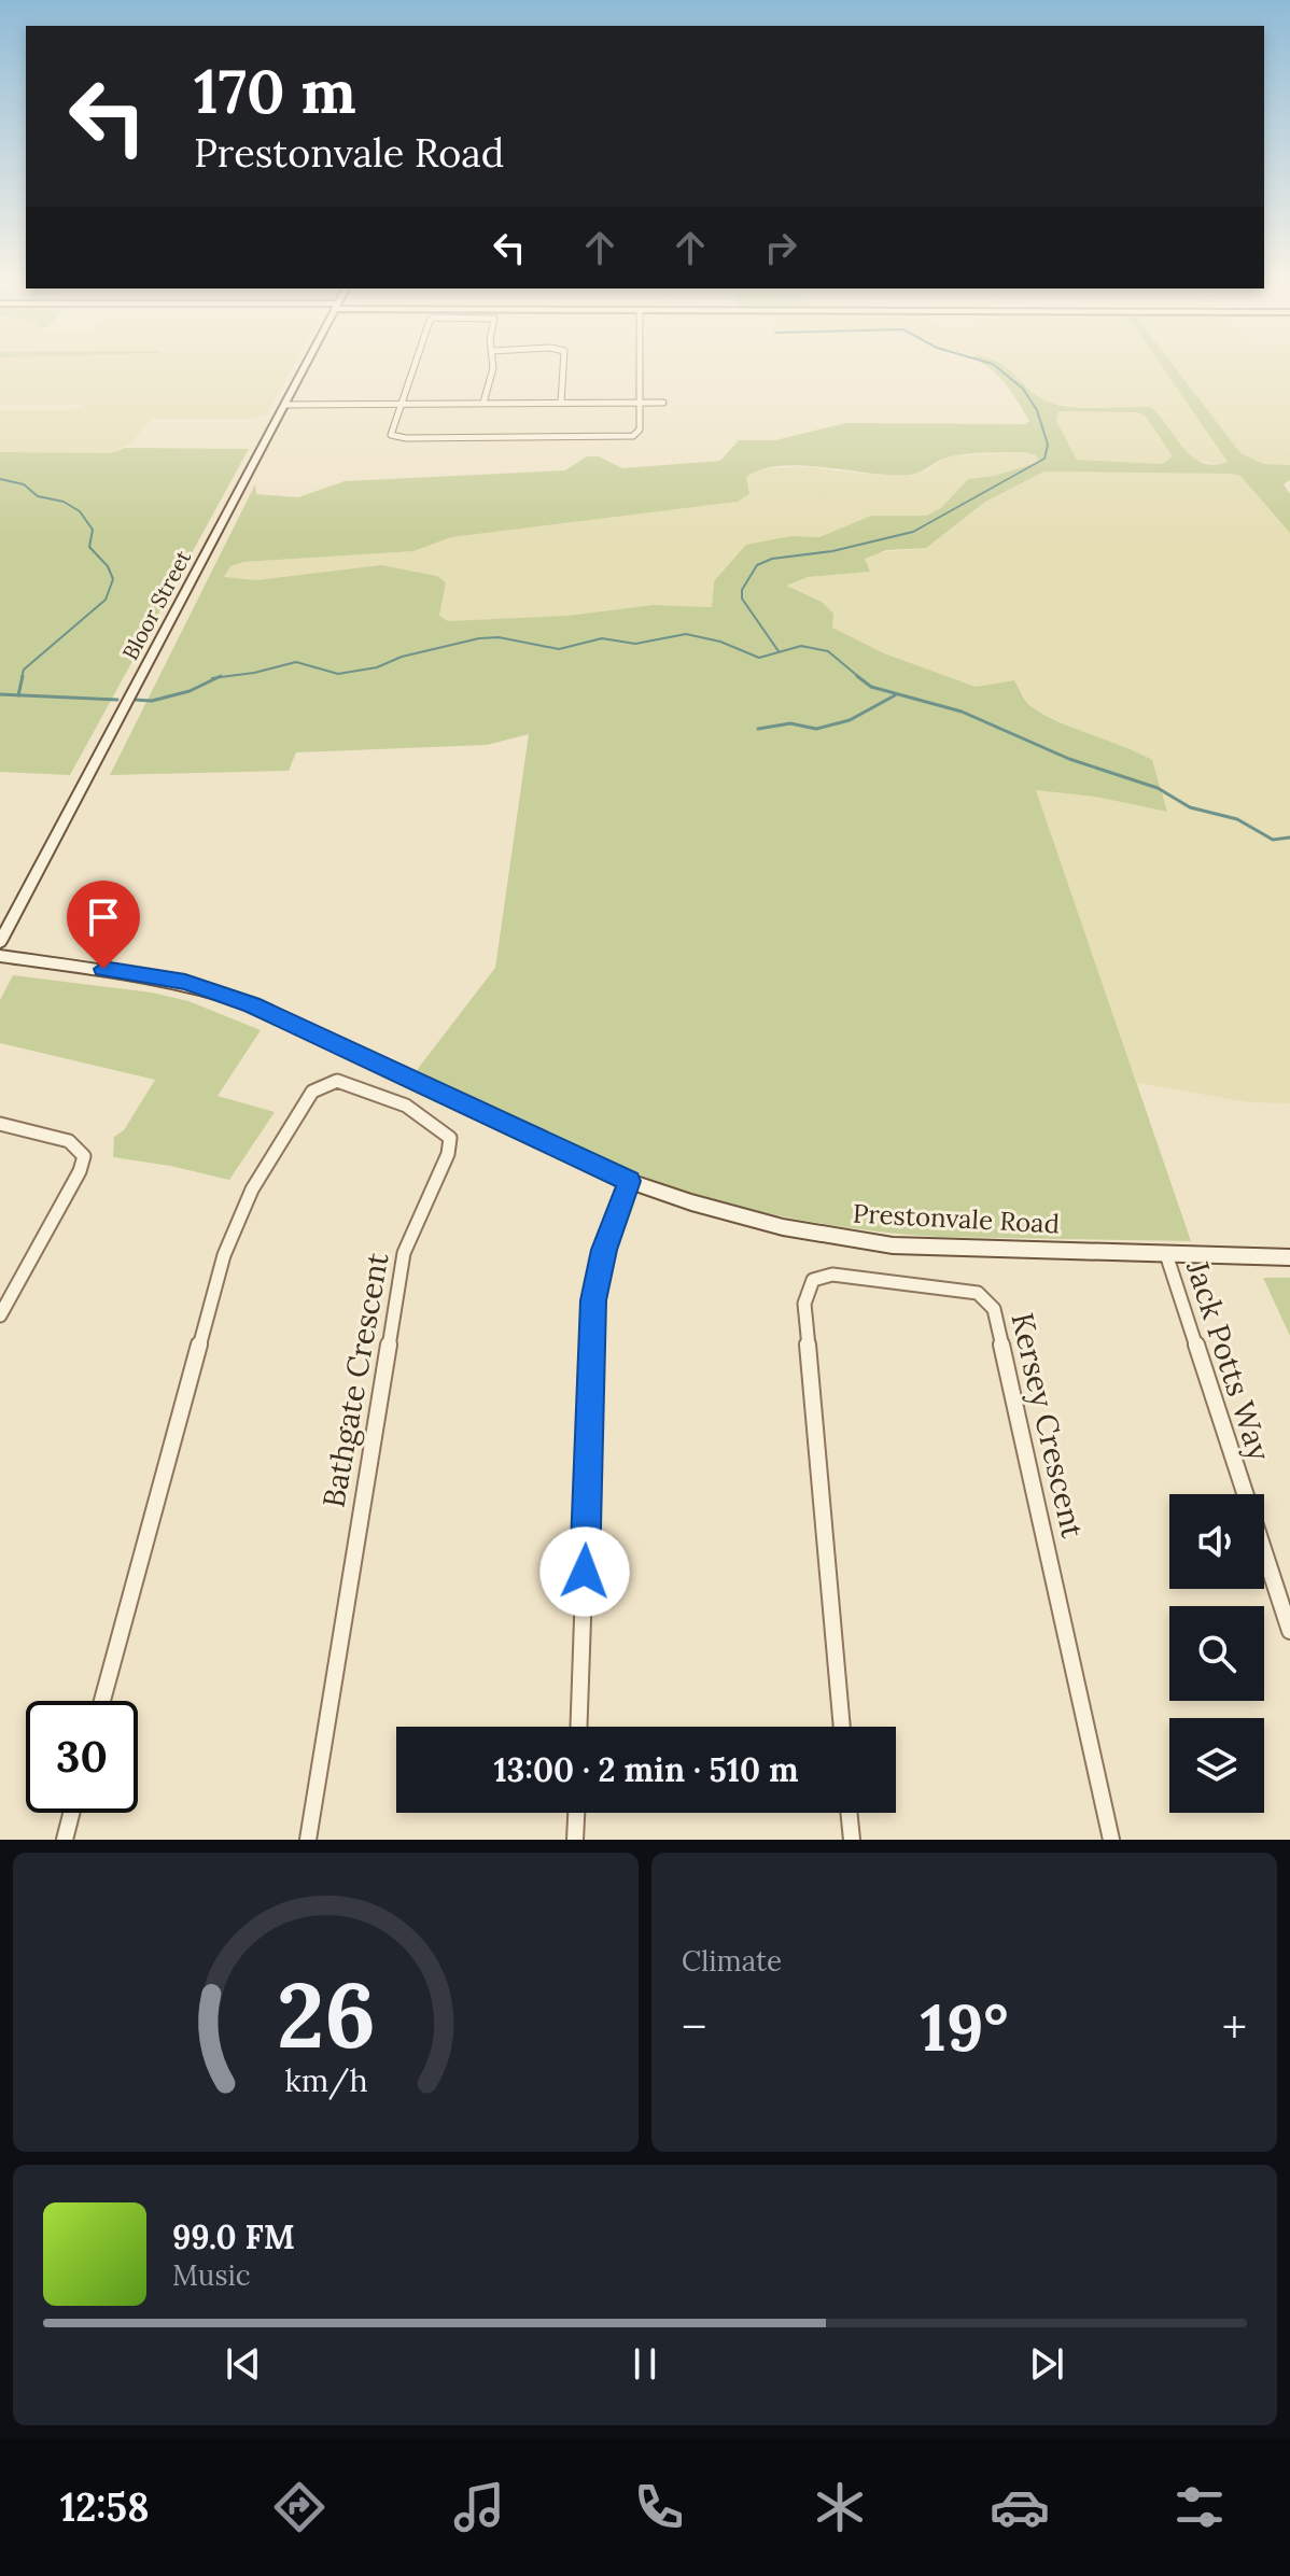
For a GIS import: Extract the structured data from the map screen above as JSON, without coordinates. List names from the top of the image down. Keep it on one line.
{"streets":{"street":["Bloor Street","Prestonvale Road","Jack Potts Way","Bathgate Crescent","Kersey Crescent"]},"crossings":[["Prestonvale Road","Jack Potts Way"]],"page":{"turn":["170 m","Prestonvale Road"],"limit":"30","trip":"13:00 · 2 min · 510 m","tile":"Climate","heat":["−","19°","+"],"song":["99.0 FM","Music"],"tabs":"12:58","gauge":["26","km/h"]}}
